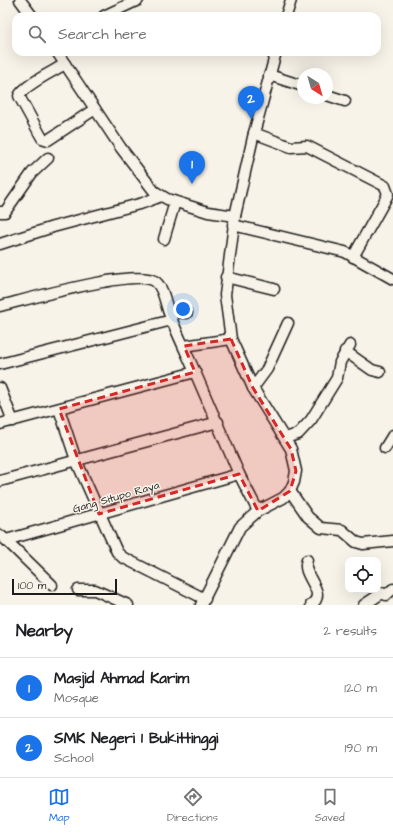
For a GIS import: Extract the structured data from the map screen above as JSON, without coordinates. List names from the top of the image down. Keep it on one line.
{"streets":{"street":["Gang Situpo Raya"]},"scale_bar":"100 m","north":"bottom right","page":{"search":"Search here","pins":["2","1"],"scale":"100 m","heading":["Nearby","2 results"],"list":[{"mark":"1","name":"Masjid Ahmad Karim","note":"Mosque","value":"120 m"},{"mark":"2","name":"SMK Negeri 1 Bukittinggi","note":"School","value":"190 m"}],"nav":["Map","Directions","Saved"]}}
